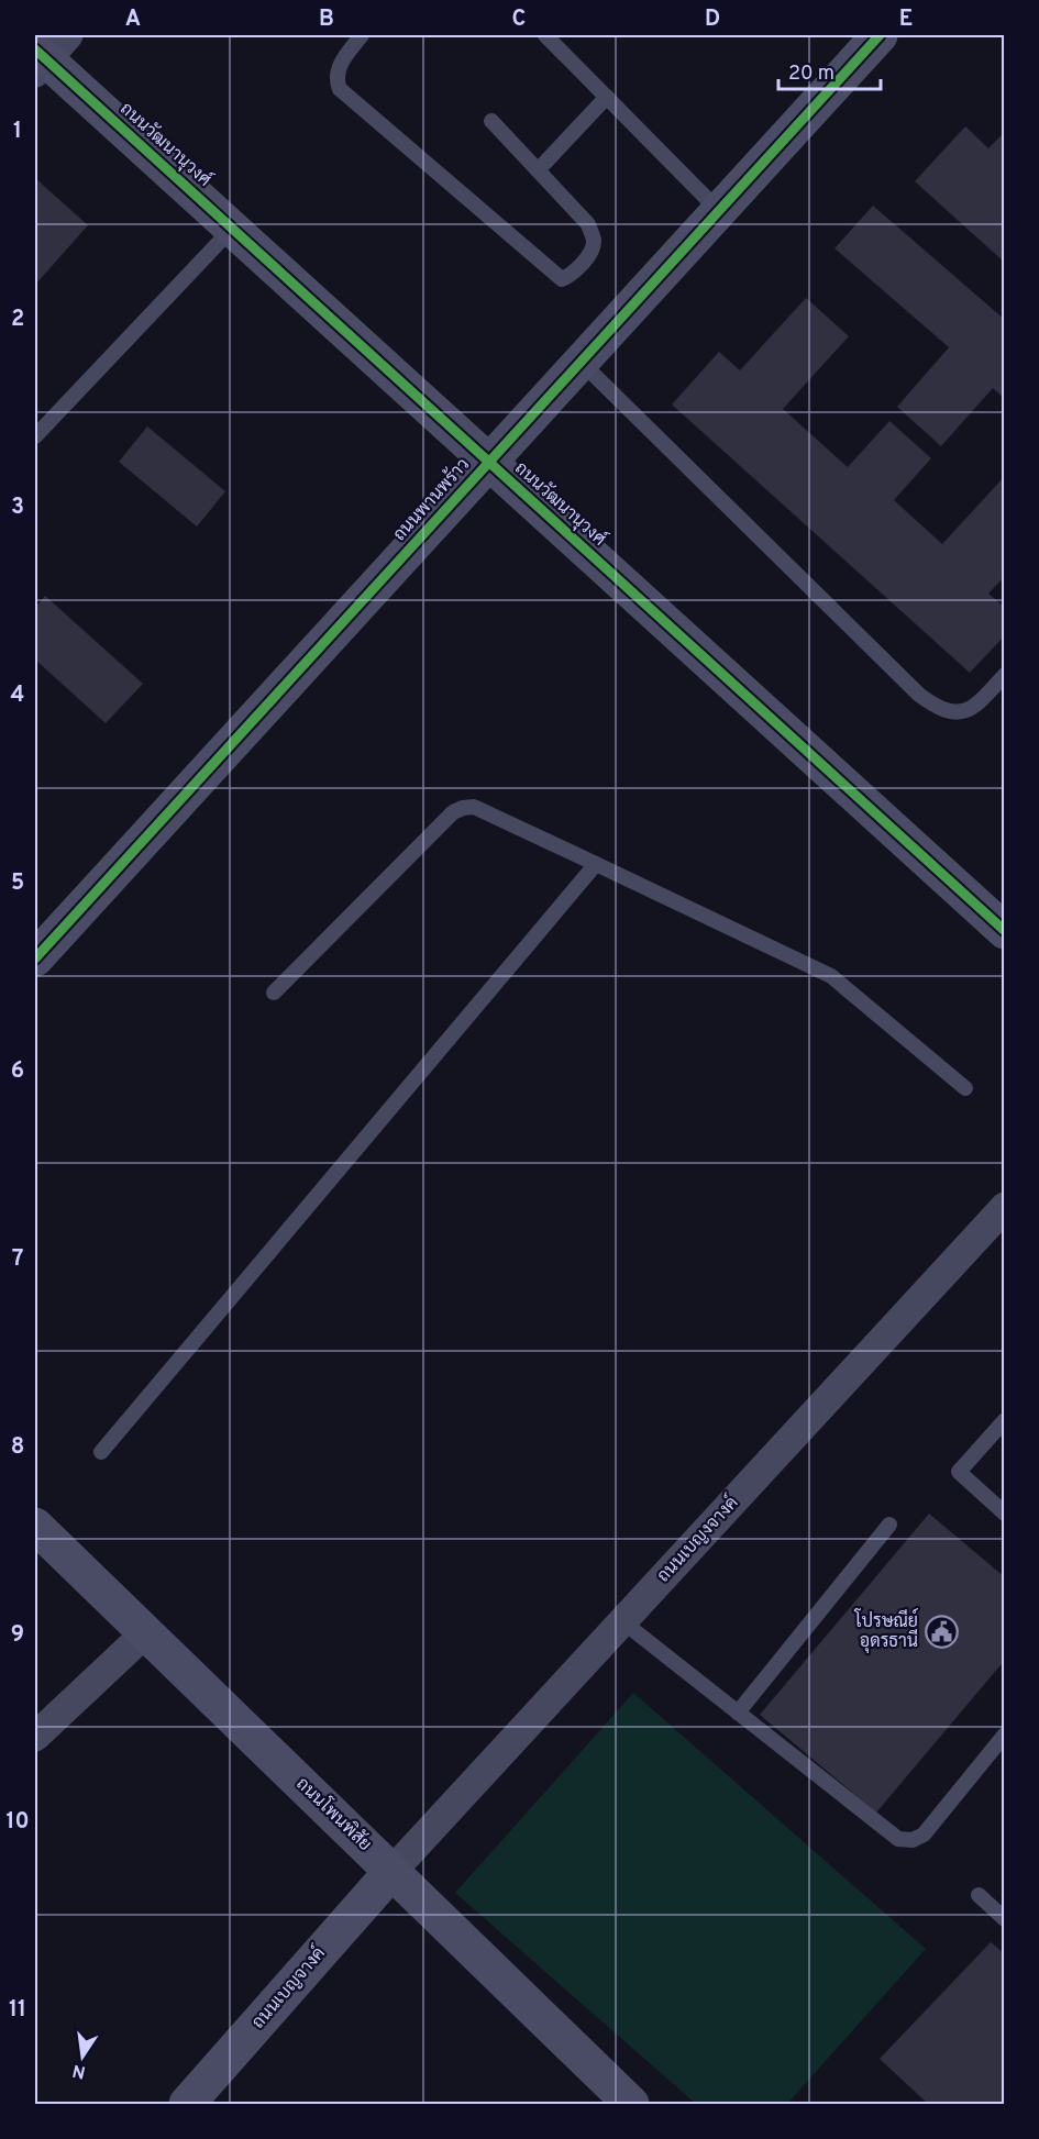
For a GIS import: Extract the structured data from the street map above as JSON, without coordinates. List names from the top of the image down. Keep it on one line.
{"streets":{"street":["ถนนวัฒนานุวงศ์","ถนนพานพร้าว","ถนนเบญงจางค์","ถนนโพนพิสัย","ถนนเบญจางค์"]},"crossings":[["ถนนวัฒนานุวงศ์","ถนนพานพร้าว"],["ถนนเบญงจางค์","ถนนโพนพิสัย"],["ถนนเบญงจางค์","ถนนเบญจางค์"],["ถนนโพนพิสัย","ถนนเบญจางค์"]],"places":{"public building":["โปรษณีย์ อุดรธานี"]},"scale_bar":"20 m","north":"bottom","grid":{"columns":["A","B","C","D","E"],"rows":["1","2","3","4","5","6","7","8","9","10","11"]}}
